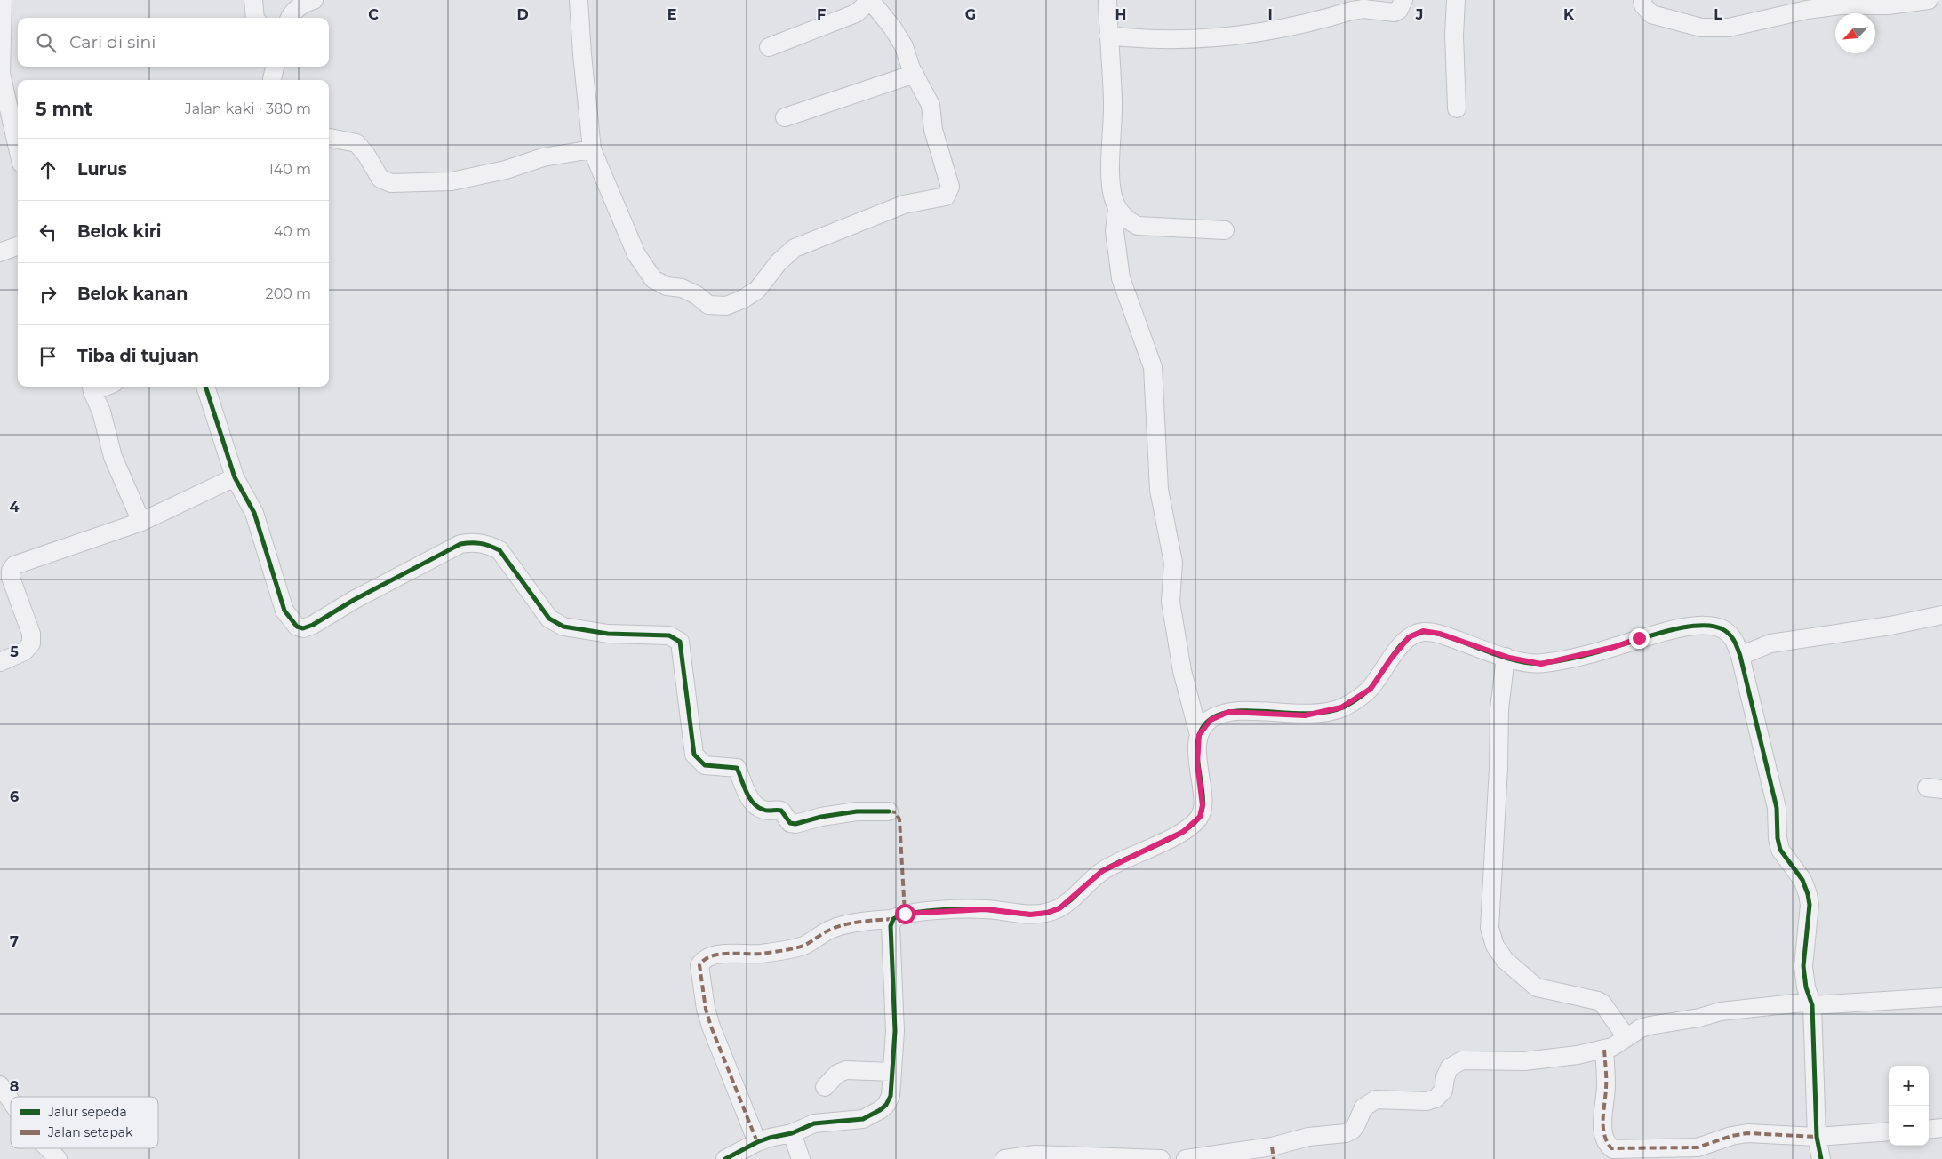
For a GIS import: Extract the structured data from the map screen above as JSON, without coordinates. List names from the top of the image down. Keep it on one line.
{"legend":["Jalur sepeda","Jalan setapak"],"north":"bottom left","page":{"search":"Cari di sini","heading":["5 mnt","Jalan kaki · 380 m"],"list":[["Lurus","140 m"],["Belok kiri","40 m"],["Belok kanan","200 m"],"Tiba di tujuan"],"map_buttons":["+","−"]},"grid":{"columns":["C","D","E","F","G","H","I","J","K","L"],"rows":["4","5","6","7","8"]}}
